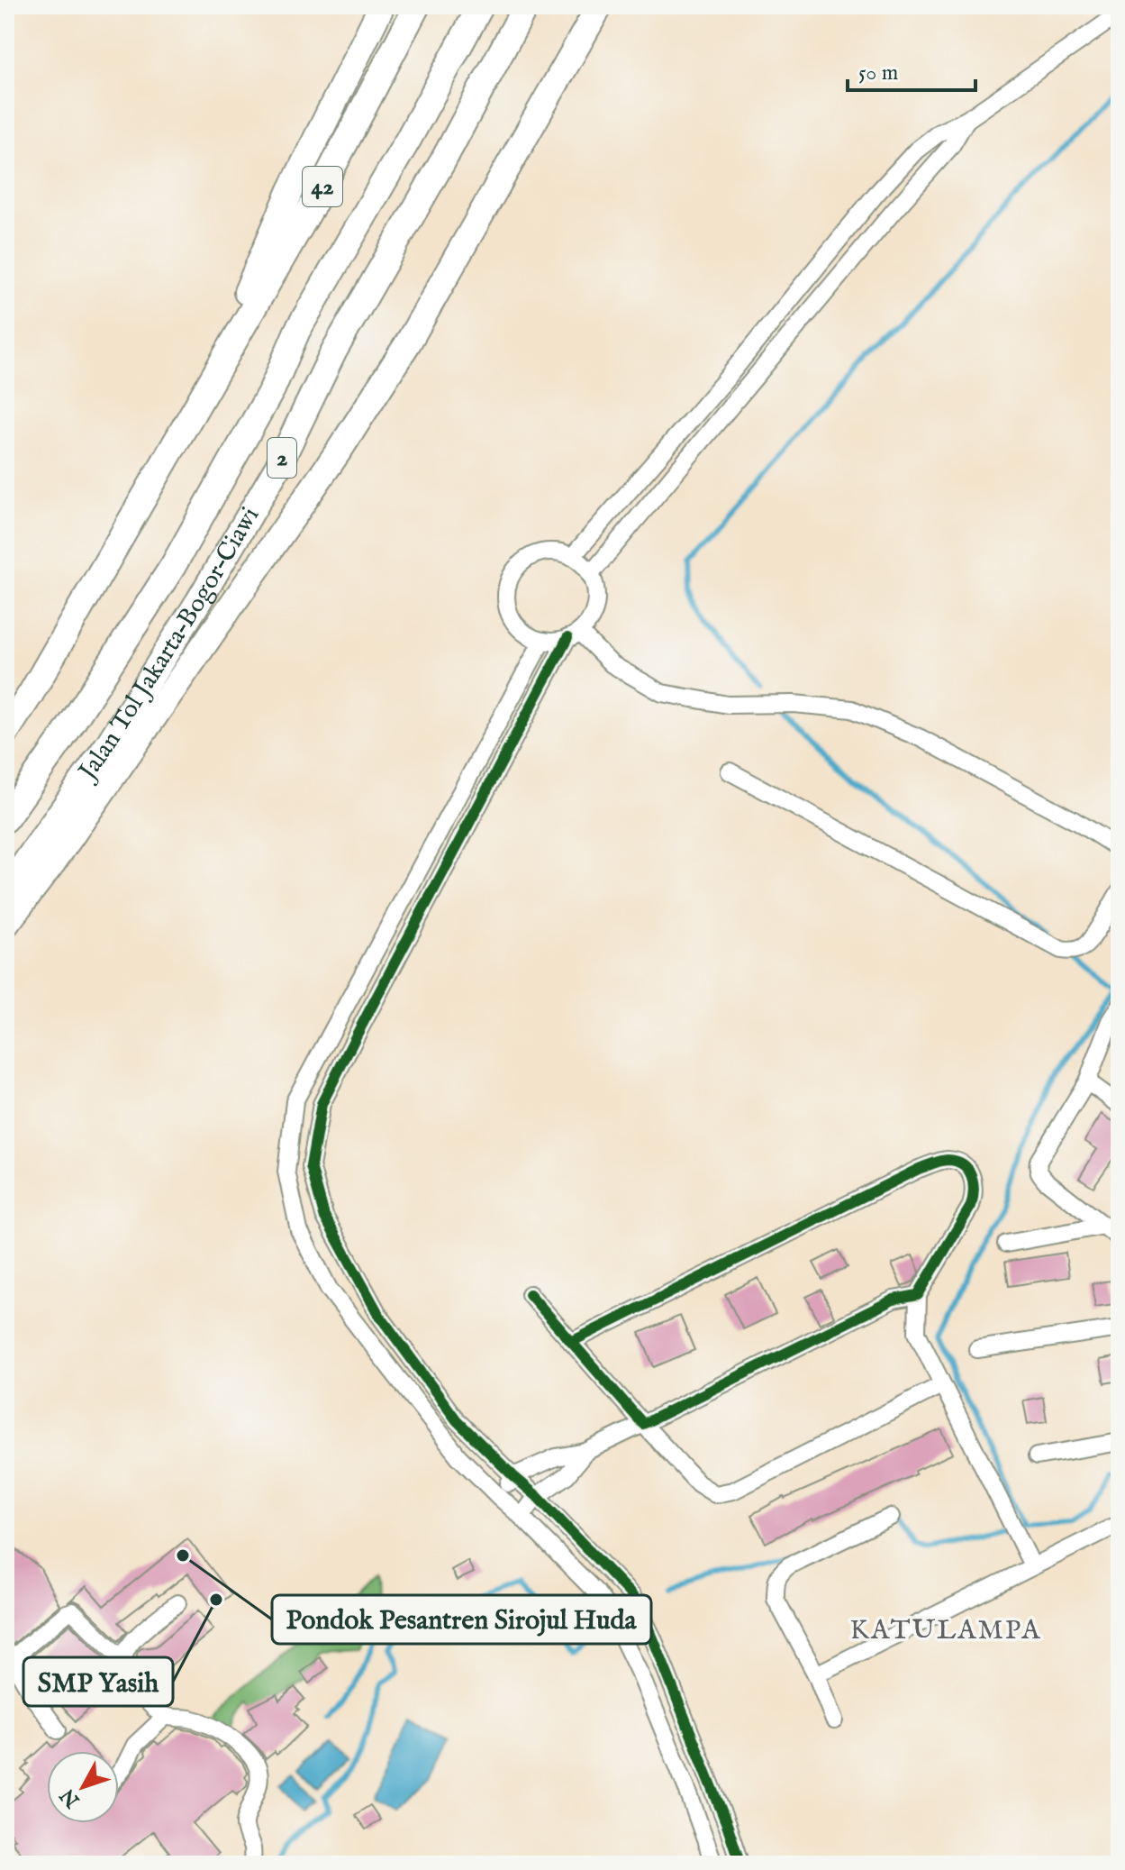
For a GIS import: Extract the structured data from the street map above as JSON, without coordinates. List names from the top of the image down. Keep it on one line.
{"streets":{"highway":["42","2","Jalan Tol Jakarta–Bogor–Ciawi"]},"districts":["KATULAMPA"],"places":["Pondok Pesantren Sirojul Huda","SMP Yasih"],"scale_bar":"50 m","north":"bottom left"}
